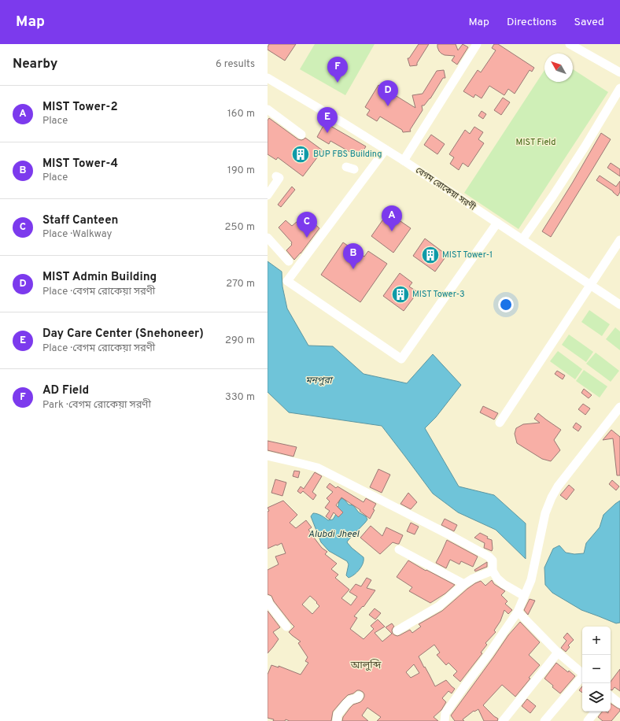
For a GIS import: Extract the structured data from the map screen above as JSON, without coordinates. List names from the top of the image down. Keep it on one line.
{"streets":{"street":["বেগম রোকেয়া সরণী"]},"districts":["আলুব্দি"],"water":["মনপুরা","Alubdi Jheel"],"parks":["MIST Field"],"places":{"building":["BUP FBS Building","MIST Tower-1","MIST Tower-3"]},"north":"top left","page":{"header":"Map","nav":["Map","Directions","Saved"],"heading":["Nearby","6 results"],"pins":["F","D","E","A","C","B"],"list":[{"mark":"A","name":"MIST Tower-2","note":"Place","value":"160 m"},{"mark":"B","name":"MIST Tower-4","note":"Place","value":"190 m"},{"mark":"C","name":"Staff Canteen","note":"Place · Walkway","value":"250 m"},{"mark":"D","name":"MIST Admin Building","note":"Place · বেগম রোকেয়া সরণী","value":"270 m"},{"mark":"E","name":"Day Care Center (Snehoneer)","note":"Place · বেগম রোকেয়া সরণী","value":"290 m"},{"mark":"F","name":"AD Field","note":"Park · বেগম রোকেয়া সরণী","value":"330 m"}],"map_buttons":["+","−"]}}
